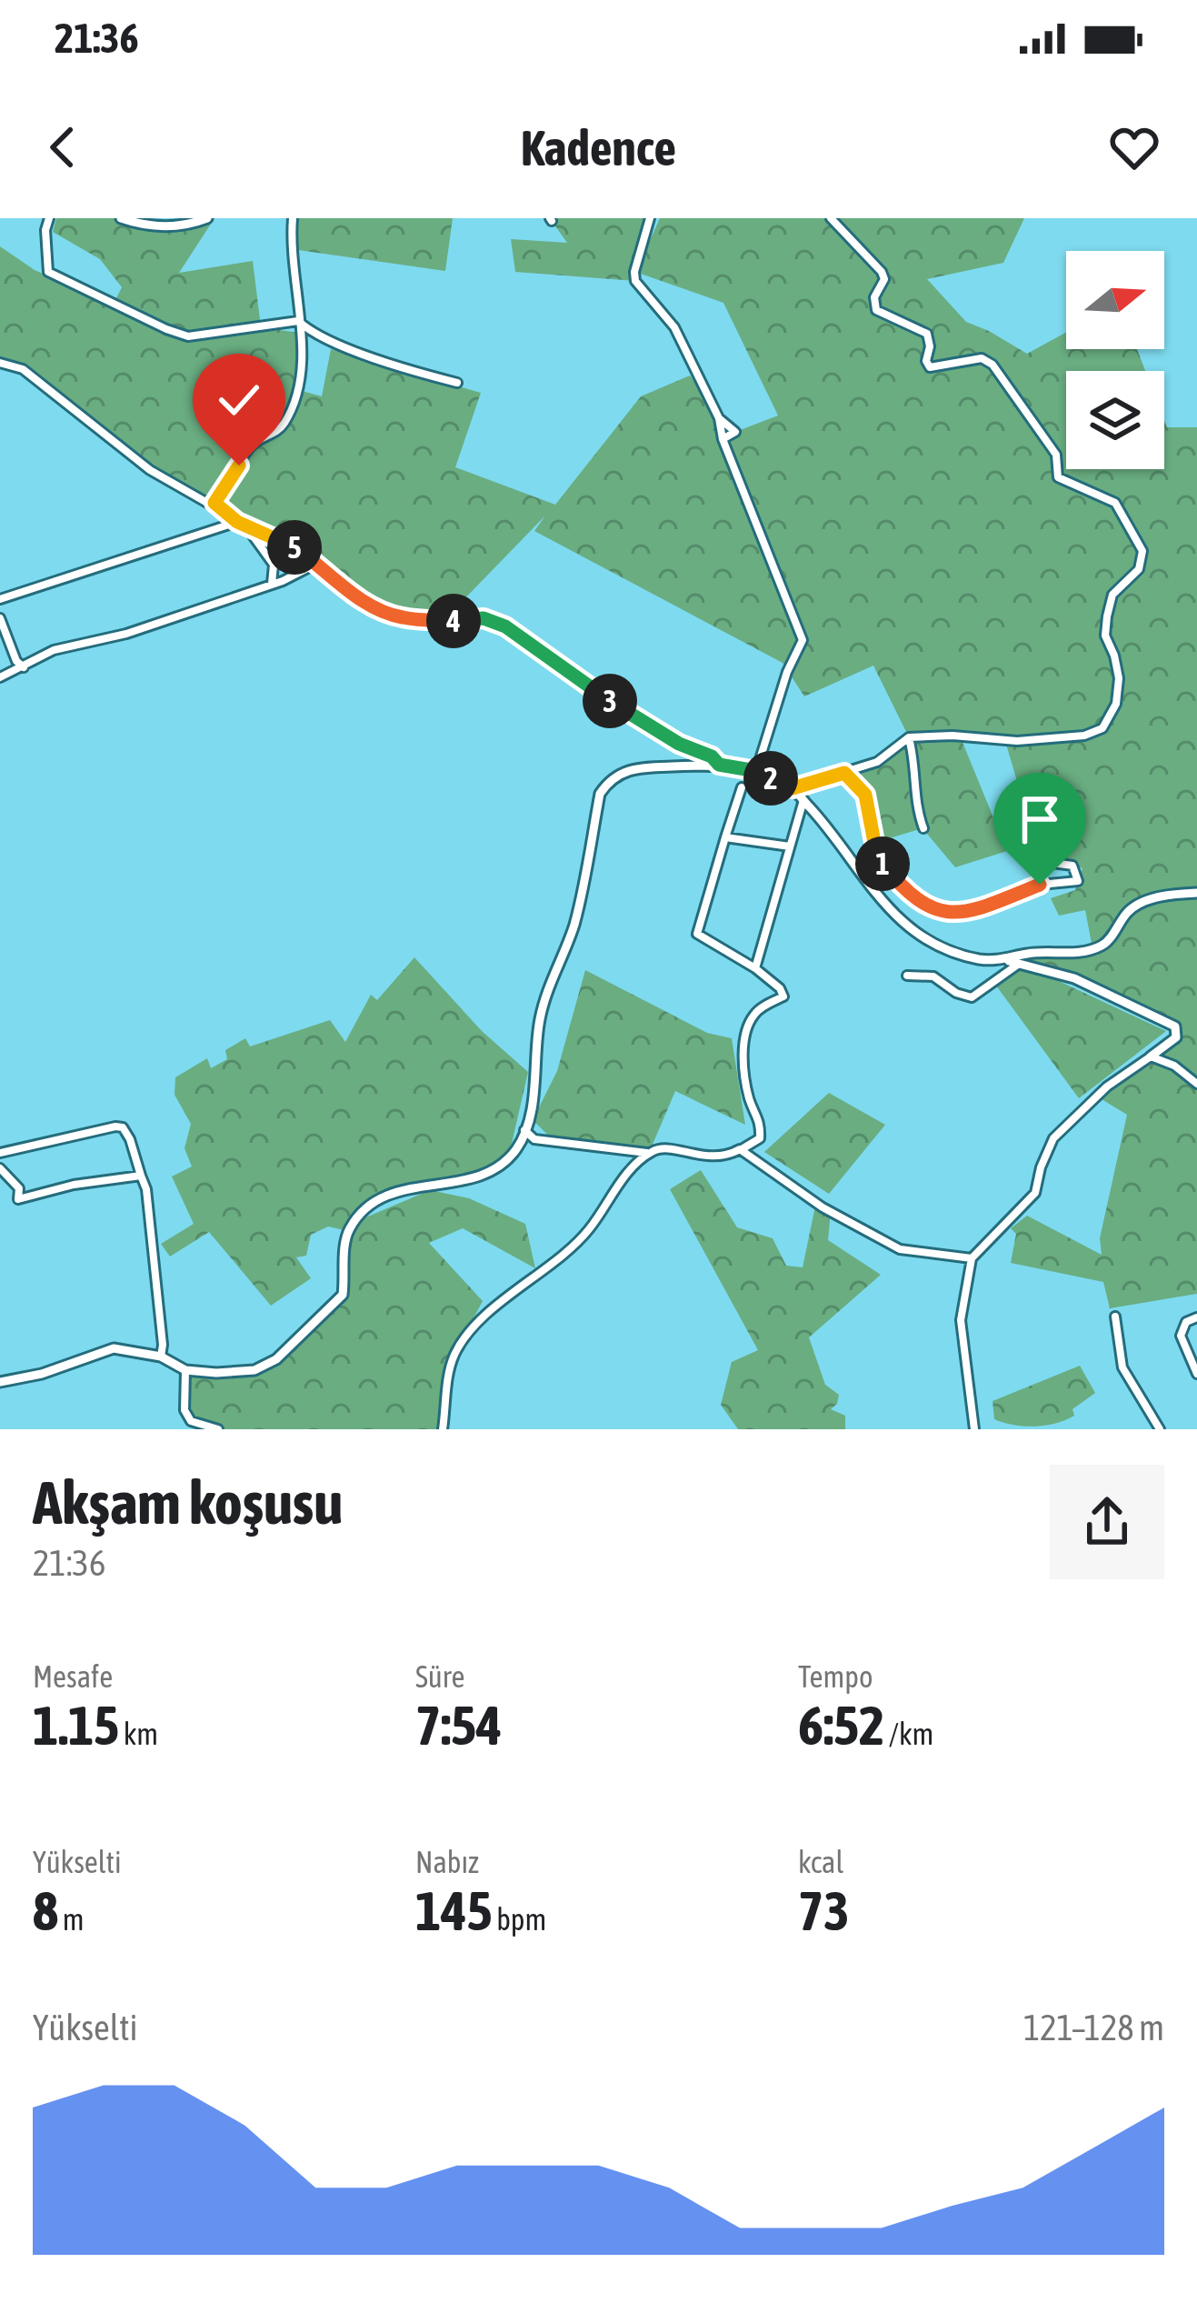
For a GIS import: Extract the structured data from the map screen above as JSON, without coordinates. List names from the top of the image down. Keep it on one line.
{"north":"right","page":{"status":"21:36","header":"Kadence","pins":["5","4","3","2","1"],"heading":["Akşam koşusu","21:36"],"stats":[["Mesafe","1.15 km"],["Süre","7:54"],["Tempo","6:52 /km"],["Yükselti","8 m"],["Nabız","145 bpm"],["kcal","73"]],"chart":["Yükselti","121–128 m"]}}
